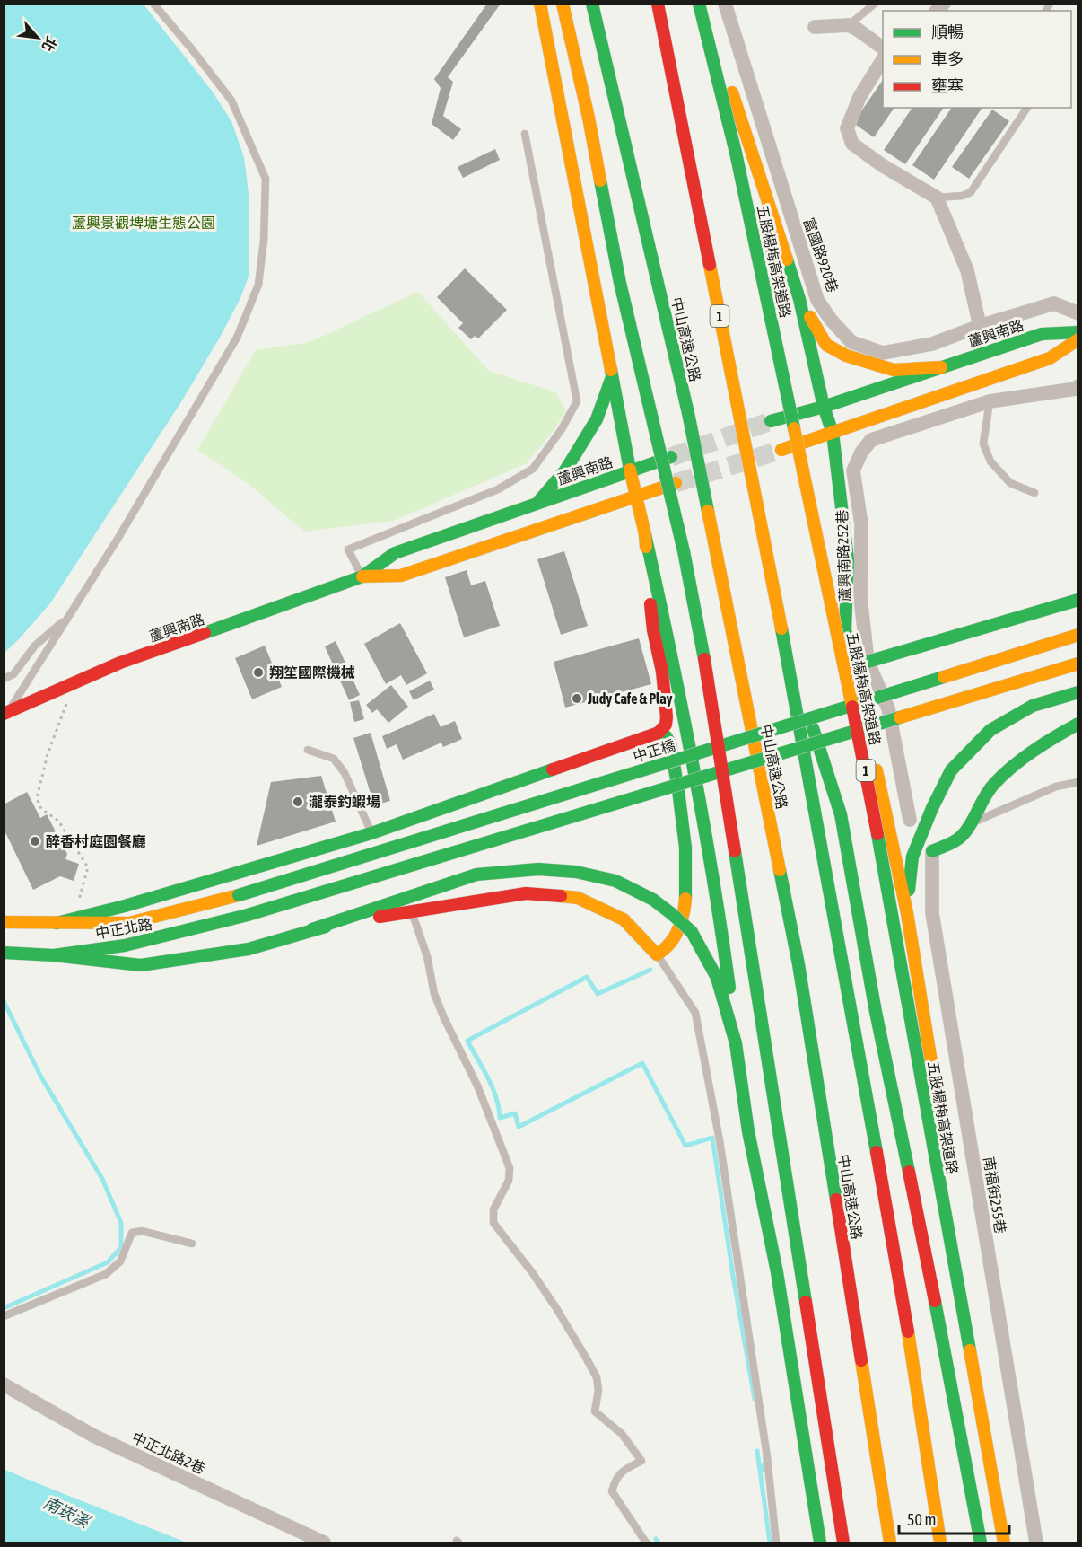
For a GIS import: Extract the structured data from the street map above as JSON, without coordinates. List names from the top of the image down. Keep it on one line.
{"streets":{"main road":["五股楊梅高架道路","1","蘆興南路","中山高速公路","中正橋","中正北路"],"street":["富國路920巷","蘆興南路252巷","南福街255巷","中正北路2巷"]},"crossings":[["中正橋","中正北路"]],"water":["南崁溪"],"parks":["蘆興景觀埤塘生態公園"],"places":["翔笙國際機械","Judy Cafe & Play","瀧泰釣蝦場","醉香村庭園餐廳"],"legend":["順暢","車多","壅塞"],"scale_bar":"50 m","north":"bottom right"}
